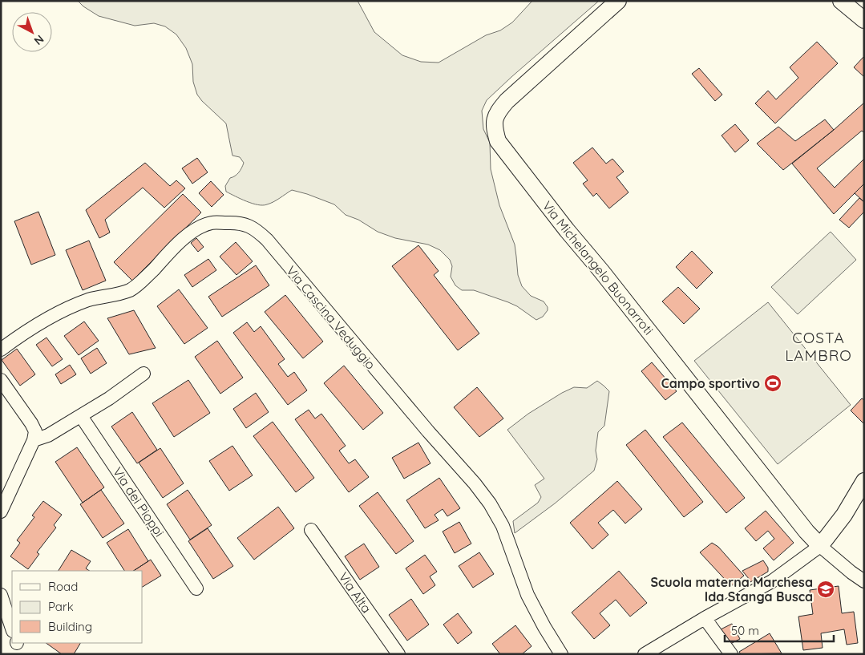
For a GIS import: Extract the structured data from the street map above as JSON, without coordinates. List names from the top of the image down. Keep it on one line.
{"streets":{"street":["Via Michelangelo Buonarroti","Via Cascina Veduggio","Via dei Pioppi","Via Alta"]},"districts":["COSTA LAMBRO"],"places":{"sports":["Campo sportivo"],"school or university":["Scuola materna Marchesa Ida Stanga Busca"]},"legend":["Road","Park","Building"],"scale_bar":"50 m","north":"bottom right"}
